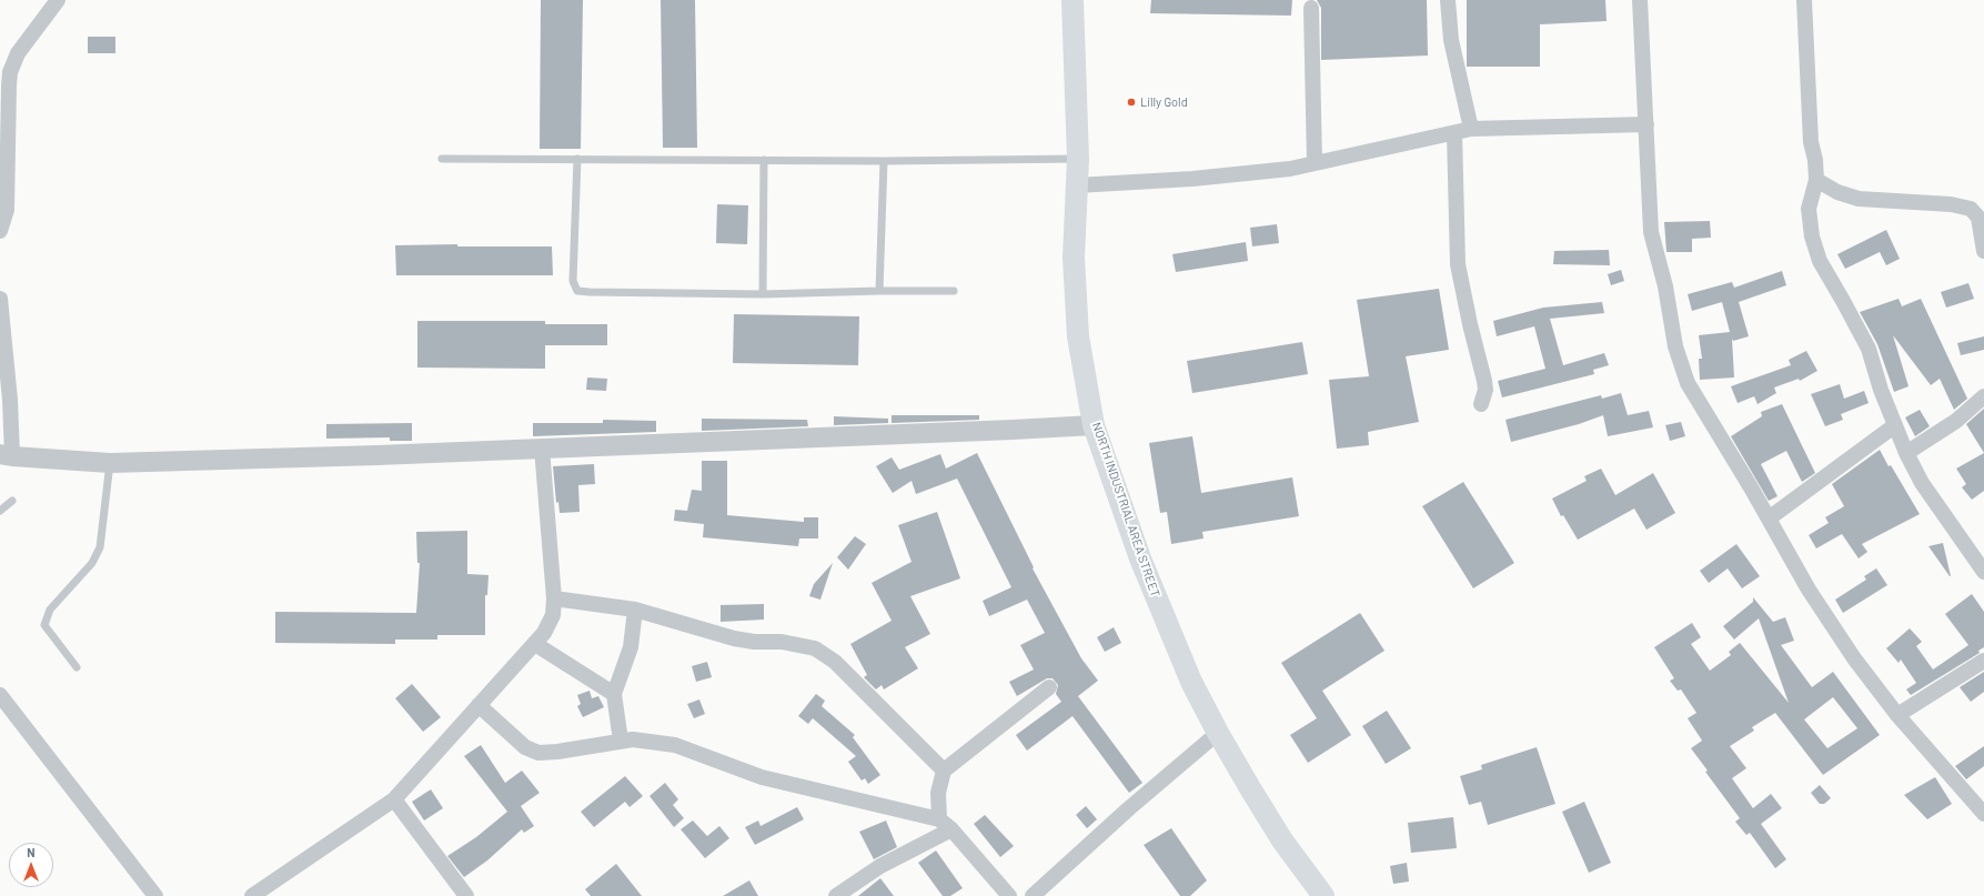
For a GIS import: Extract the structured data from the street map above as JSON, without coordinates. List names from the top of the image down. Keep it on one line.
{"streets":{"main road":["NORTH INDUSTRIAL AREA STREET"]},"places":["Lilly Gold"],"north":"top"}
